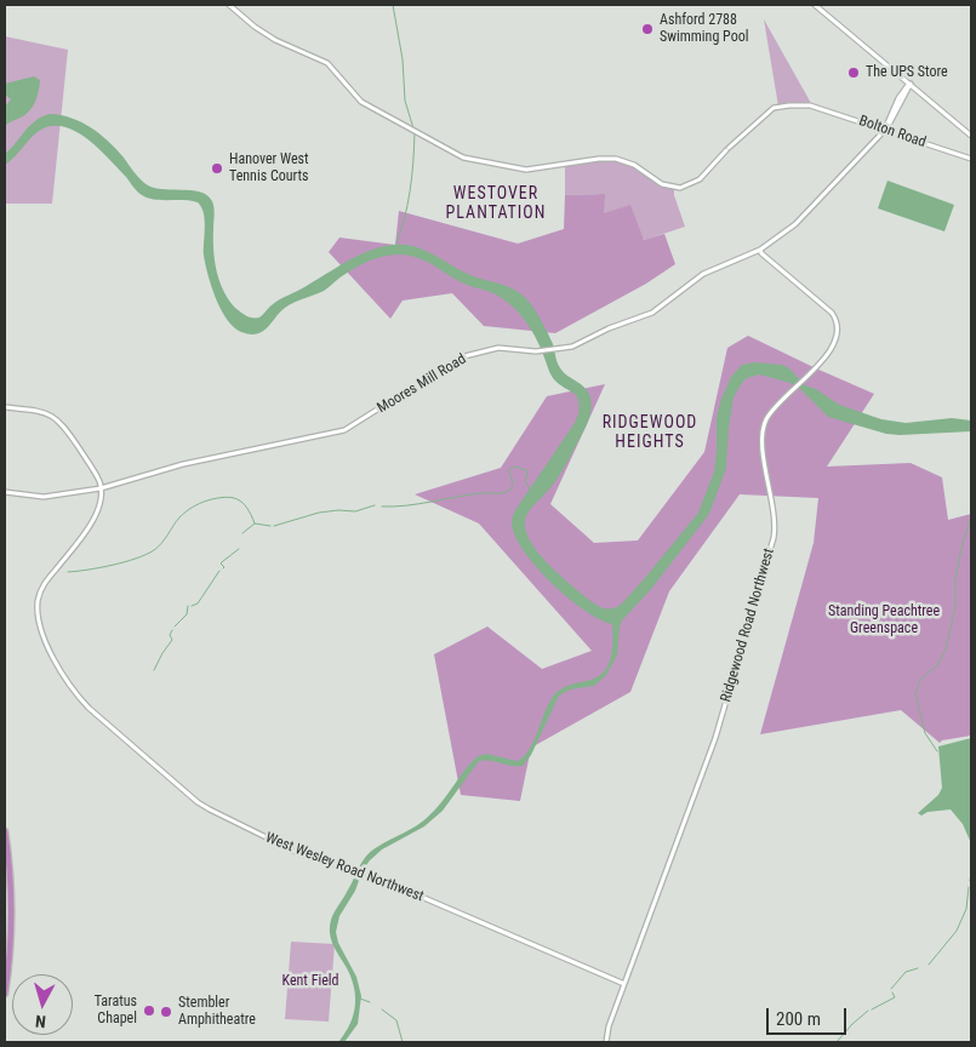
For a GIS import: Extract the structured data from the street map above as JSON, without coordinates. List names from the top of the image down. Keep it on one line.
{"streets":{"street":["Bolton Road","Moores Mill Road","Ridgewood Road Northwest","West Wesley Road Northwest"]},"crossings":[["Bolton Road","Moores Mill Road"],["Moores Mill Road","Ridgewood Road Northwest"],["Moores Mill Road","West Wesley Road Northwest"],["Ridgewood Road Northwest","West Wesley Road Northwest"]],"districts":["WESTOVER PLANTATION","RIDGEWOOD HEIGHTS"],"parks":["Standing Peachtree Greenspace","Kent Field"],"places":["Ashford 2788 Swimming Pool","The UPS Store","Hanover West Tennis Courts","Taratus Chapel","Stembler Amphitheatre"],"scale_bar":"200 m","north":"bottom"}
